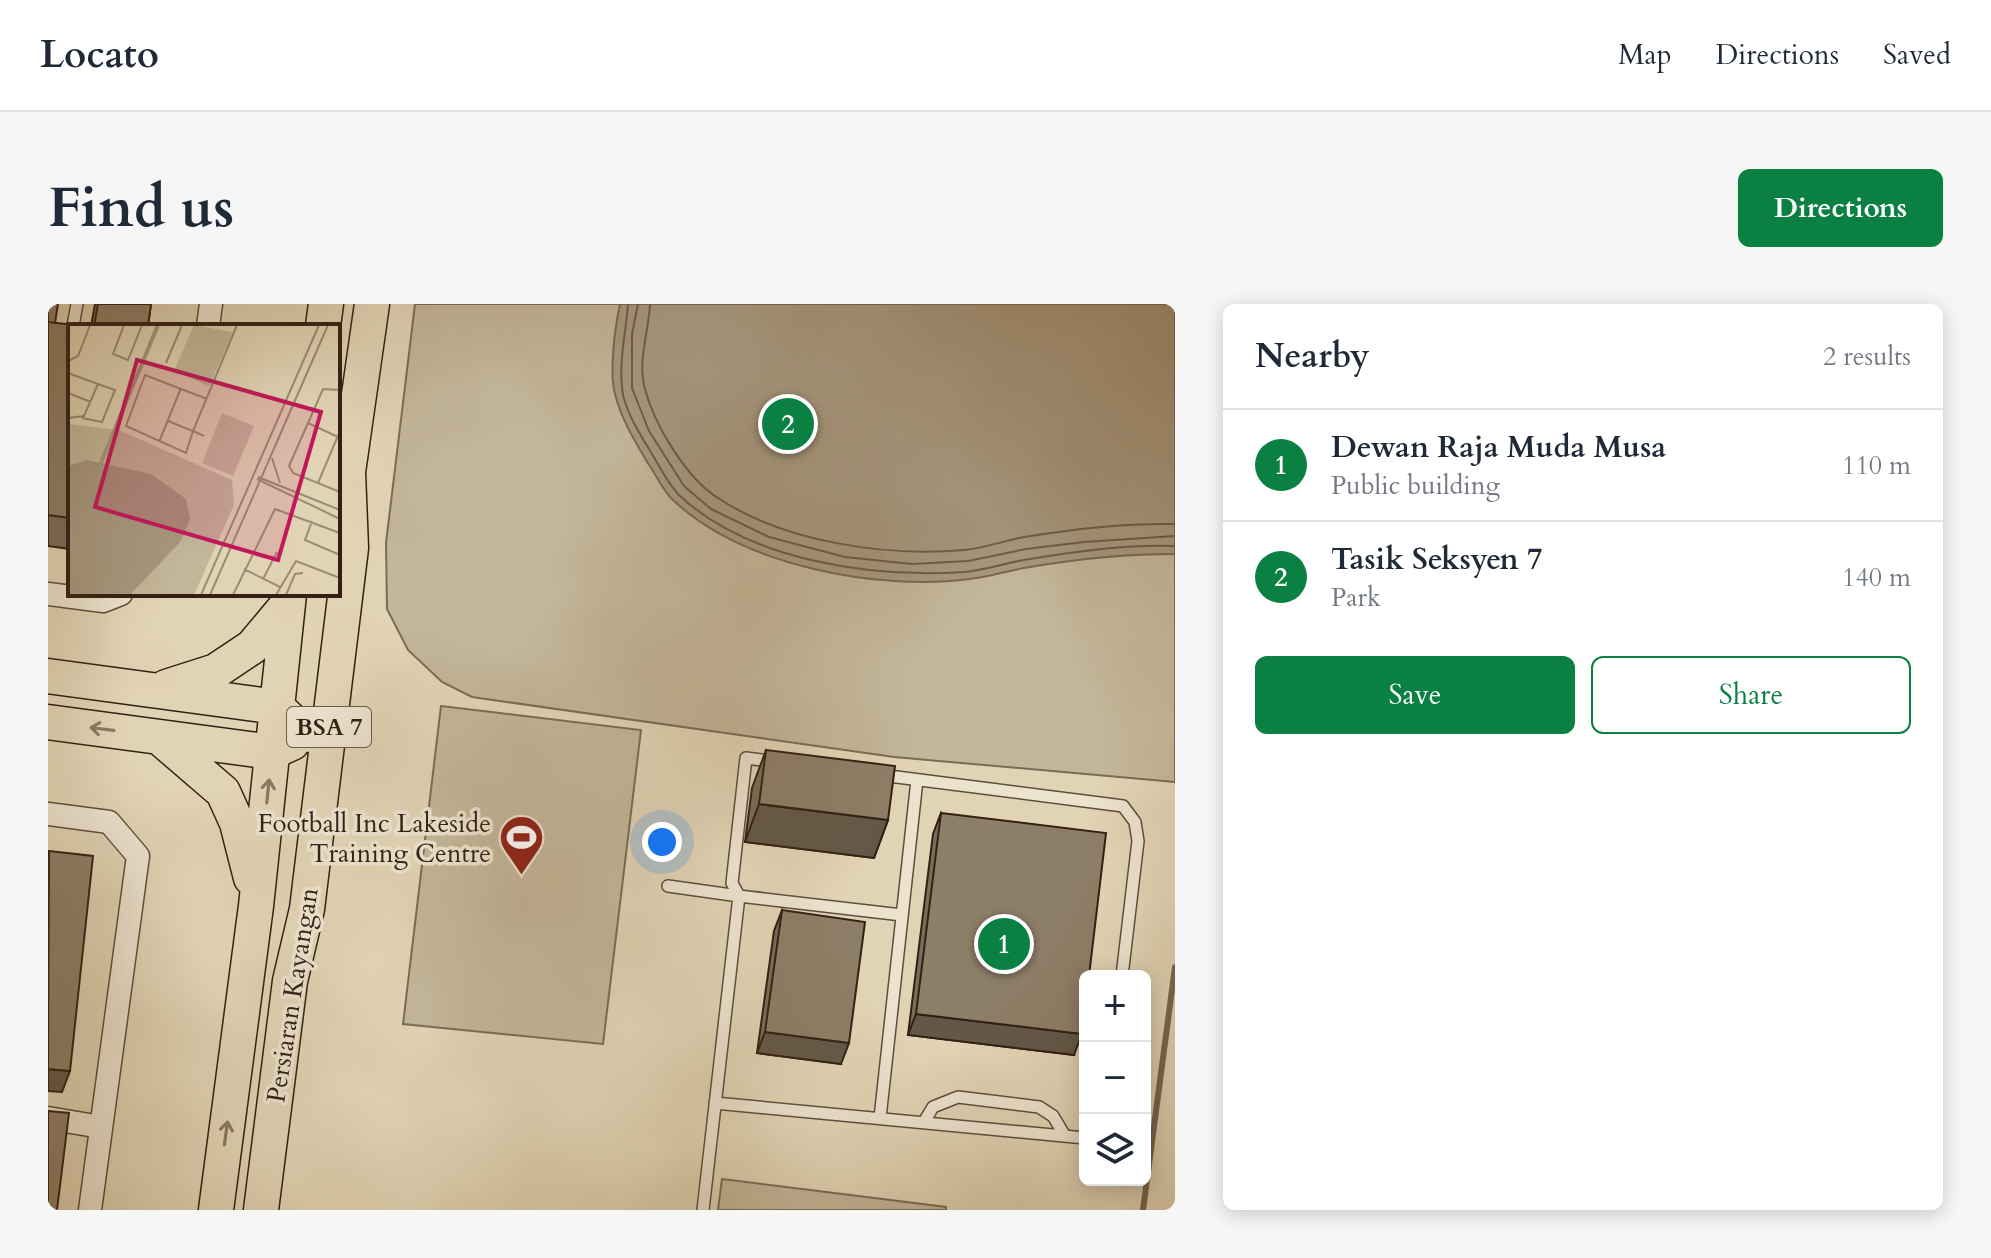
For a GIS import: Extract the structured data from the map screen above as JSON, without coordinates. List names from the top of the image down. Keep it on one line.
{"streets":{"main road":["BSA 7","Persiaran Kayangan"]},"places":{"sports":["Football Inc Lakeside Training Centre"]},"page":{"header":"Locato","nav":["Map","Directions","Saved"],"buttons":["Directions",["Save","Share"]],"title":"Find us","heading":["Nearby","2 results"],"pins":["2","1"],"list":[{"mark":"1","name":"Dewan Raja Muda Musa","note":"Public building","value":"110 m"},{"mark":"2","name":"Tasik Seksyen 7","note":"Park","value":"140 m"}],"map_buttons":["+","−"]}}
